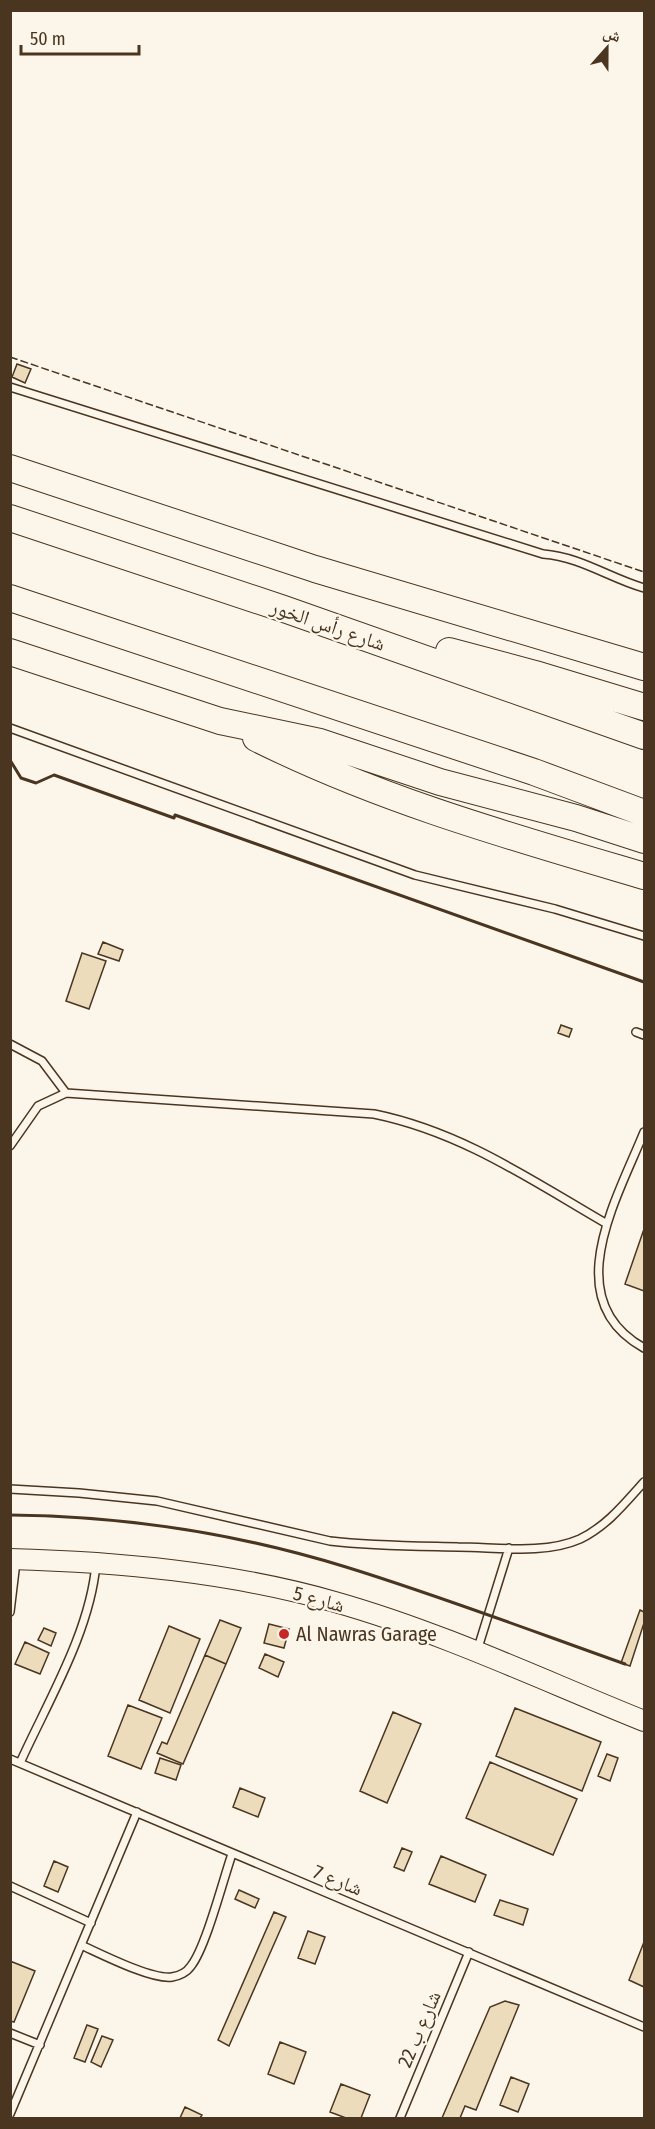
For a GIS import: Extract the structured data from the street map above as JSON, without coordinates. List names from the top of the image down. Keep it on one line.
{"streets":{"highway":["شارع رأس الخور"],"street":["شارع 5"],"lane":["شارع 7","شارع ب 22"]},"crossings":[["شارع 7","شارع ب 22"]],"places":["Al Nawras Garage"],"scale_bar":"50 m","north":"top"}
